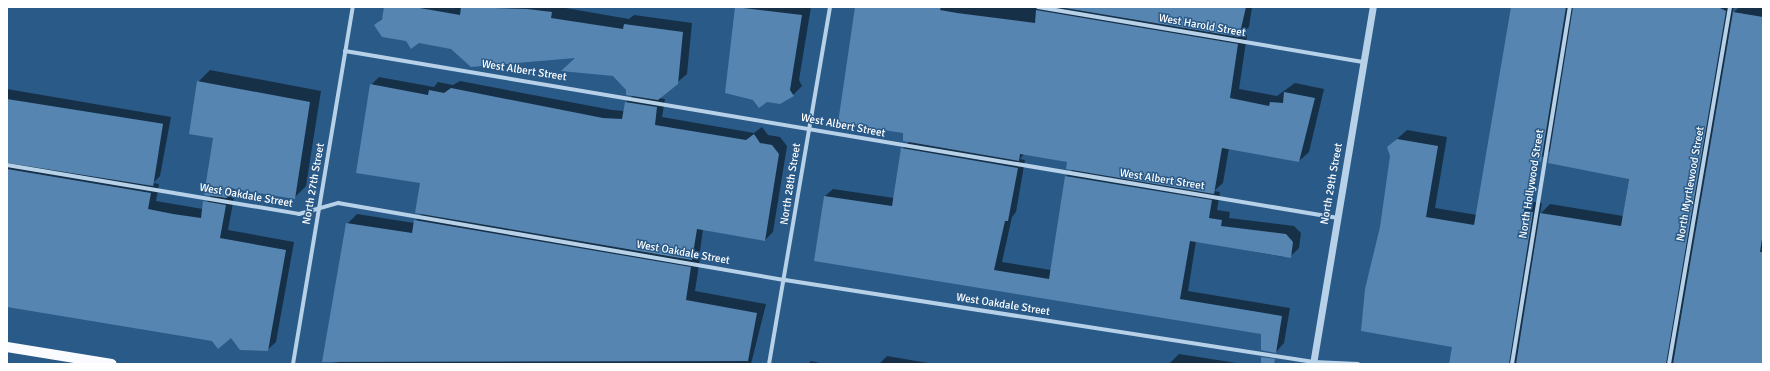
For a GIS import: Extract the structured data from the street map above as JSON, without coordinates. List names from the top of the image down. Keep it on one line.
{"streets":{"street":["West Harold Street","West Albert Street","North 27th Street","North 28th Street","North 29th Street","North Hollywood Street","North Myrtlewood Street","West Oakdale Street"]},"crossings":[["West Harold Street","North 29th Street"],["West Albert Street","North 27th Street"],["West Albert Street","North 28th Street"],["West Albert Street","North 29th Street"],["North 27th Street","West Oakdale Street"],["North 28th Street","West Oakdale Street"],["North 29th Street","West Oakdale Street"]]}
